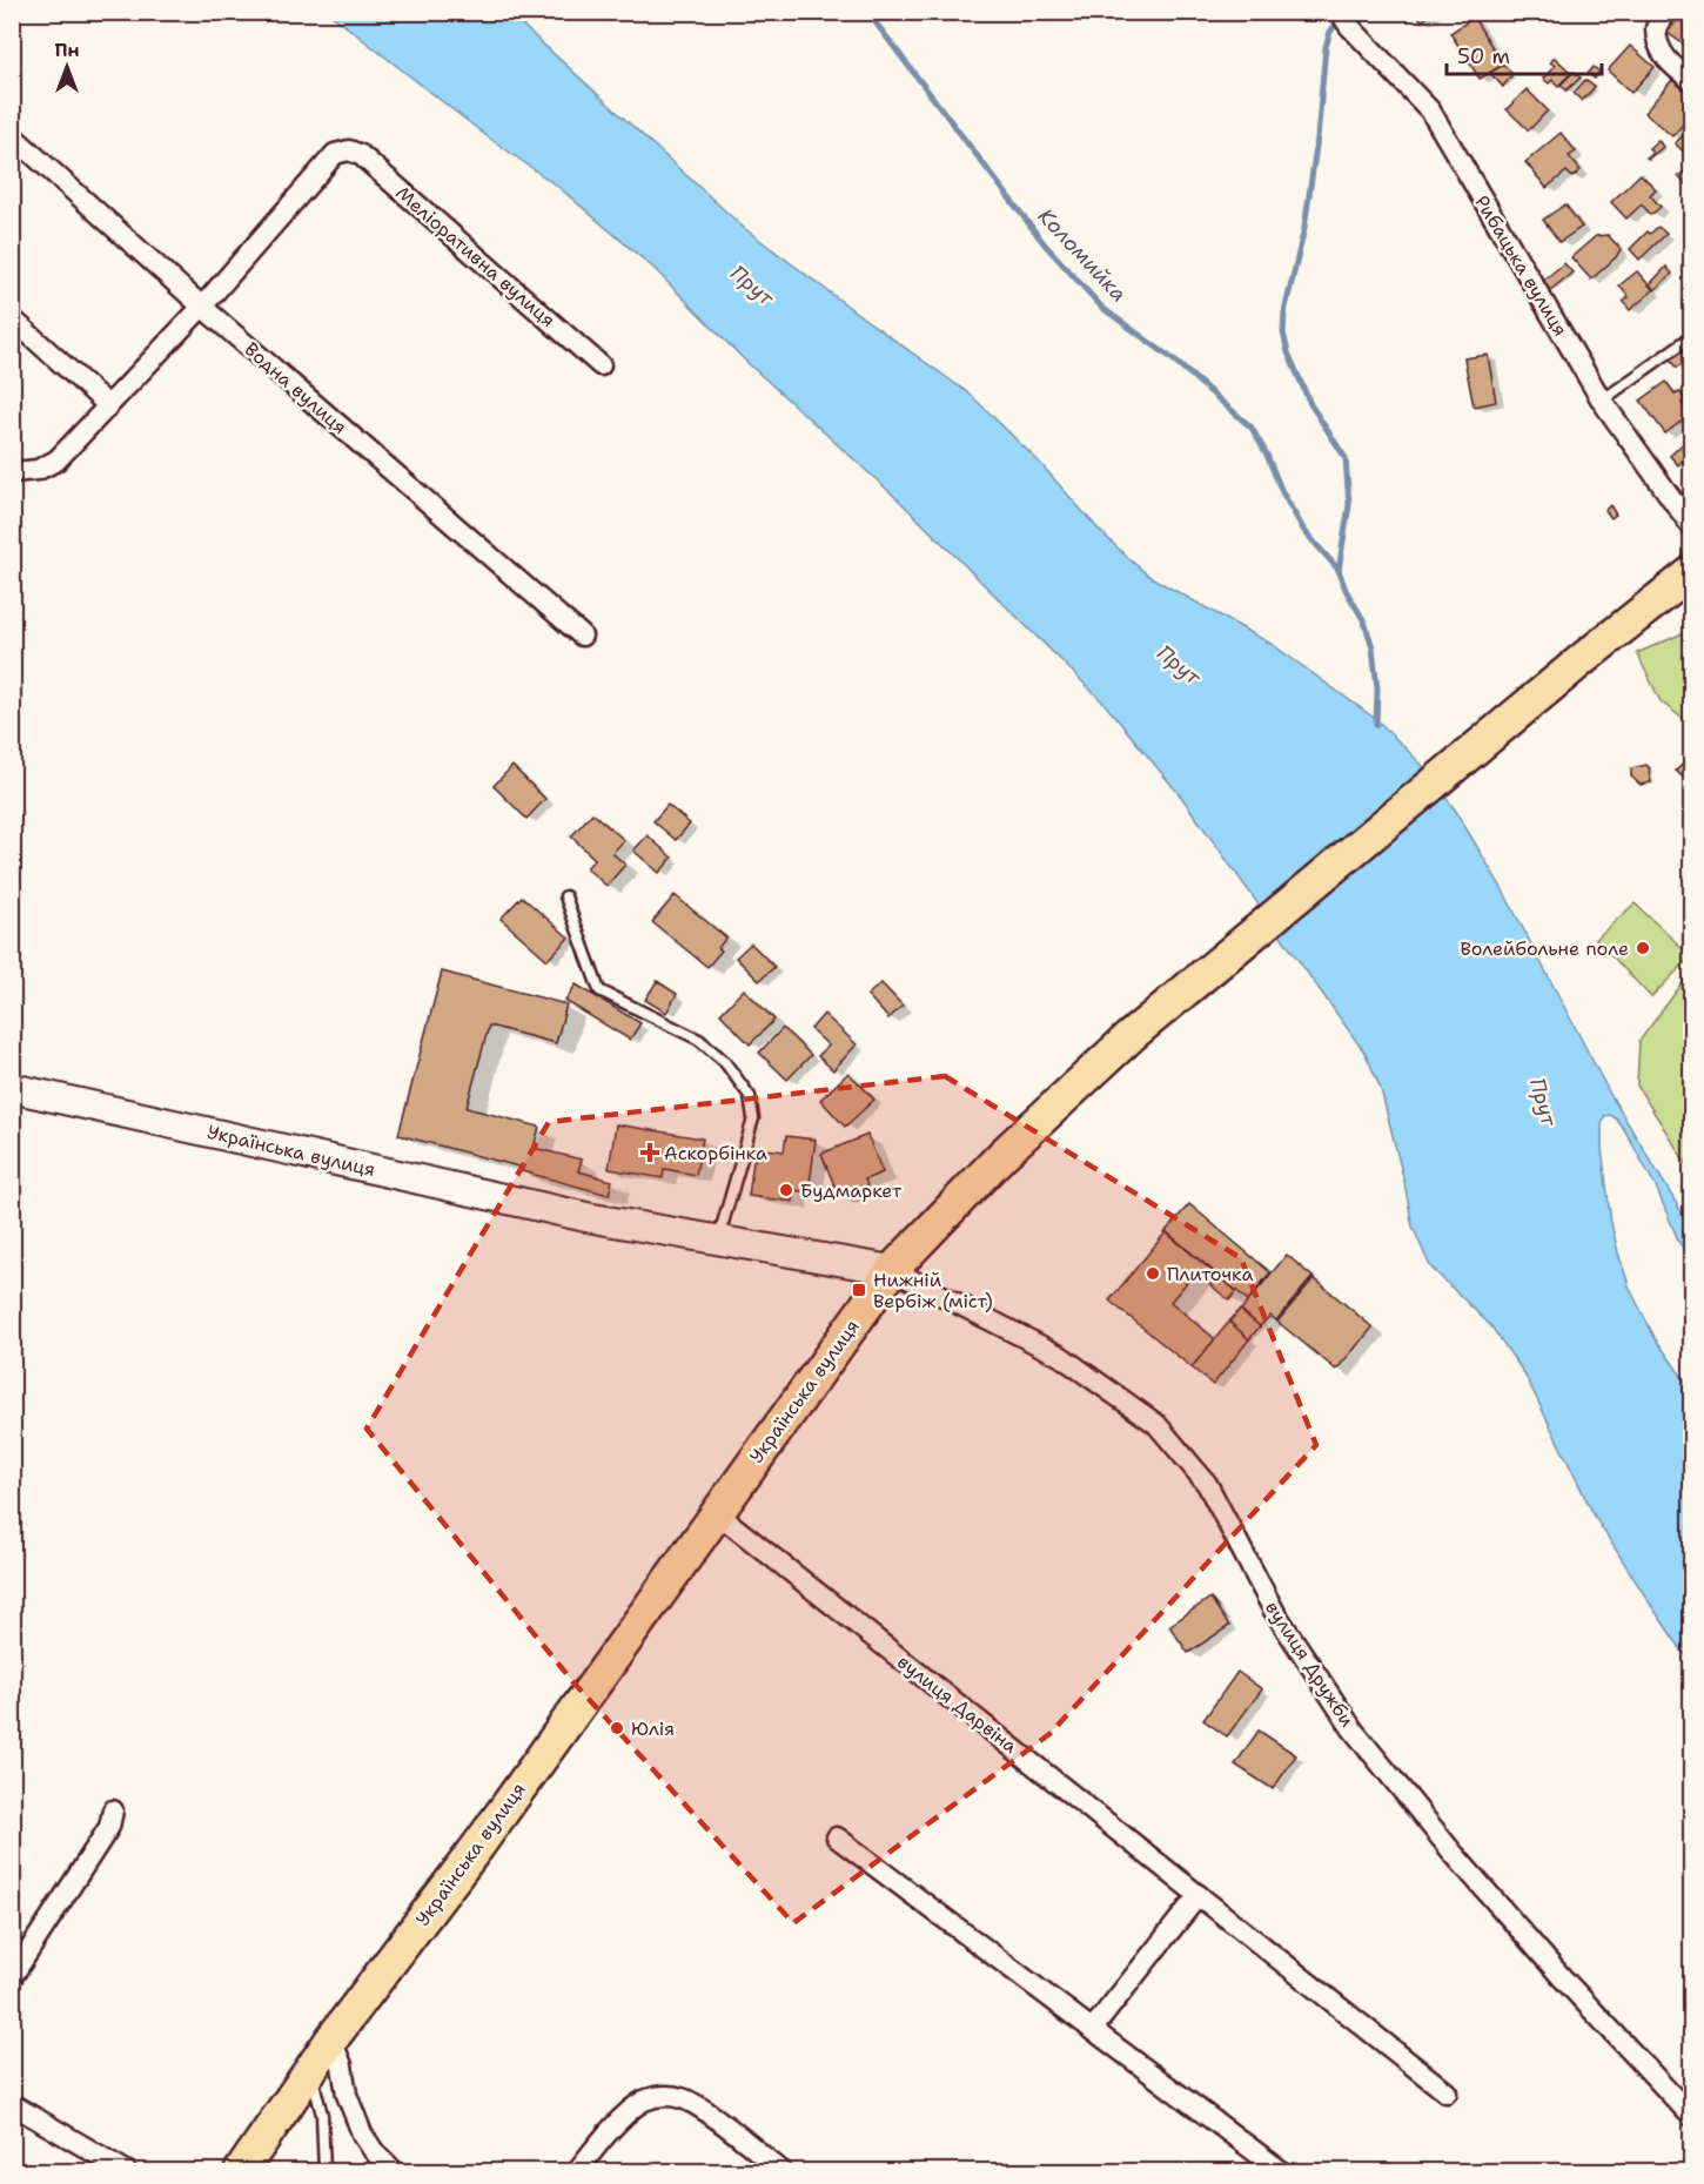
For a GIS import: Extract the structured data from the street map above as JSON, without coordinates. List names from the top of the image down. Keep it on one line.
{"streets":{"main road":["Українська вулиця"],"street":["Меліоративна вулиця","Рибацька вулиця","Водна вулиця","вулиця Дружби","вулиця Дарвіна"]},"crossings":[["Меліоративна вулиця","Водна вулиця"],["Українська вулиця","вулиця Дружби"],["Українська вулиця","вулиця Дарвіна"]],"water":["Коломийка","Прут"],"places":{"other":["Волейбольне поле","Будмаркет","Плиточка","Юлія"],"health":["Аскорбінка"],"transit":["Нижній Вербіж (міст)"]},"scale_bar":"50 m","north":"top"}
